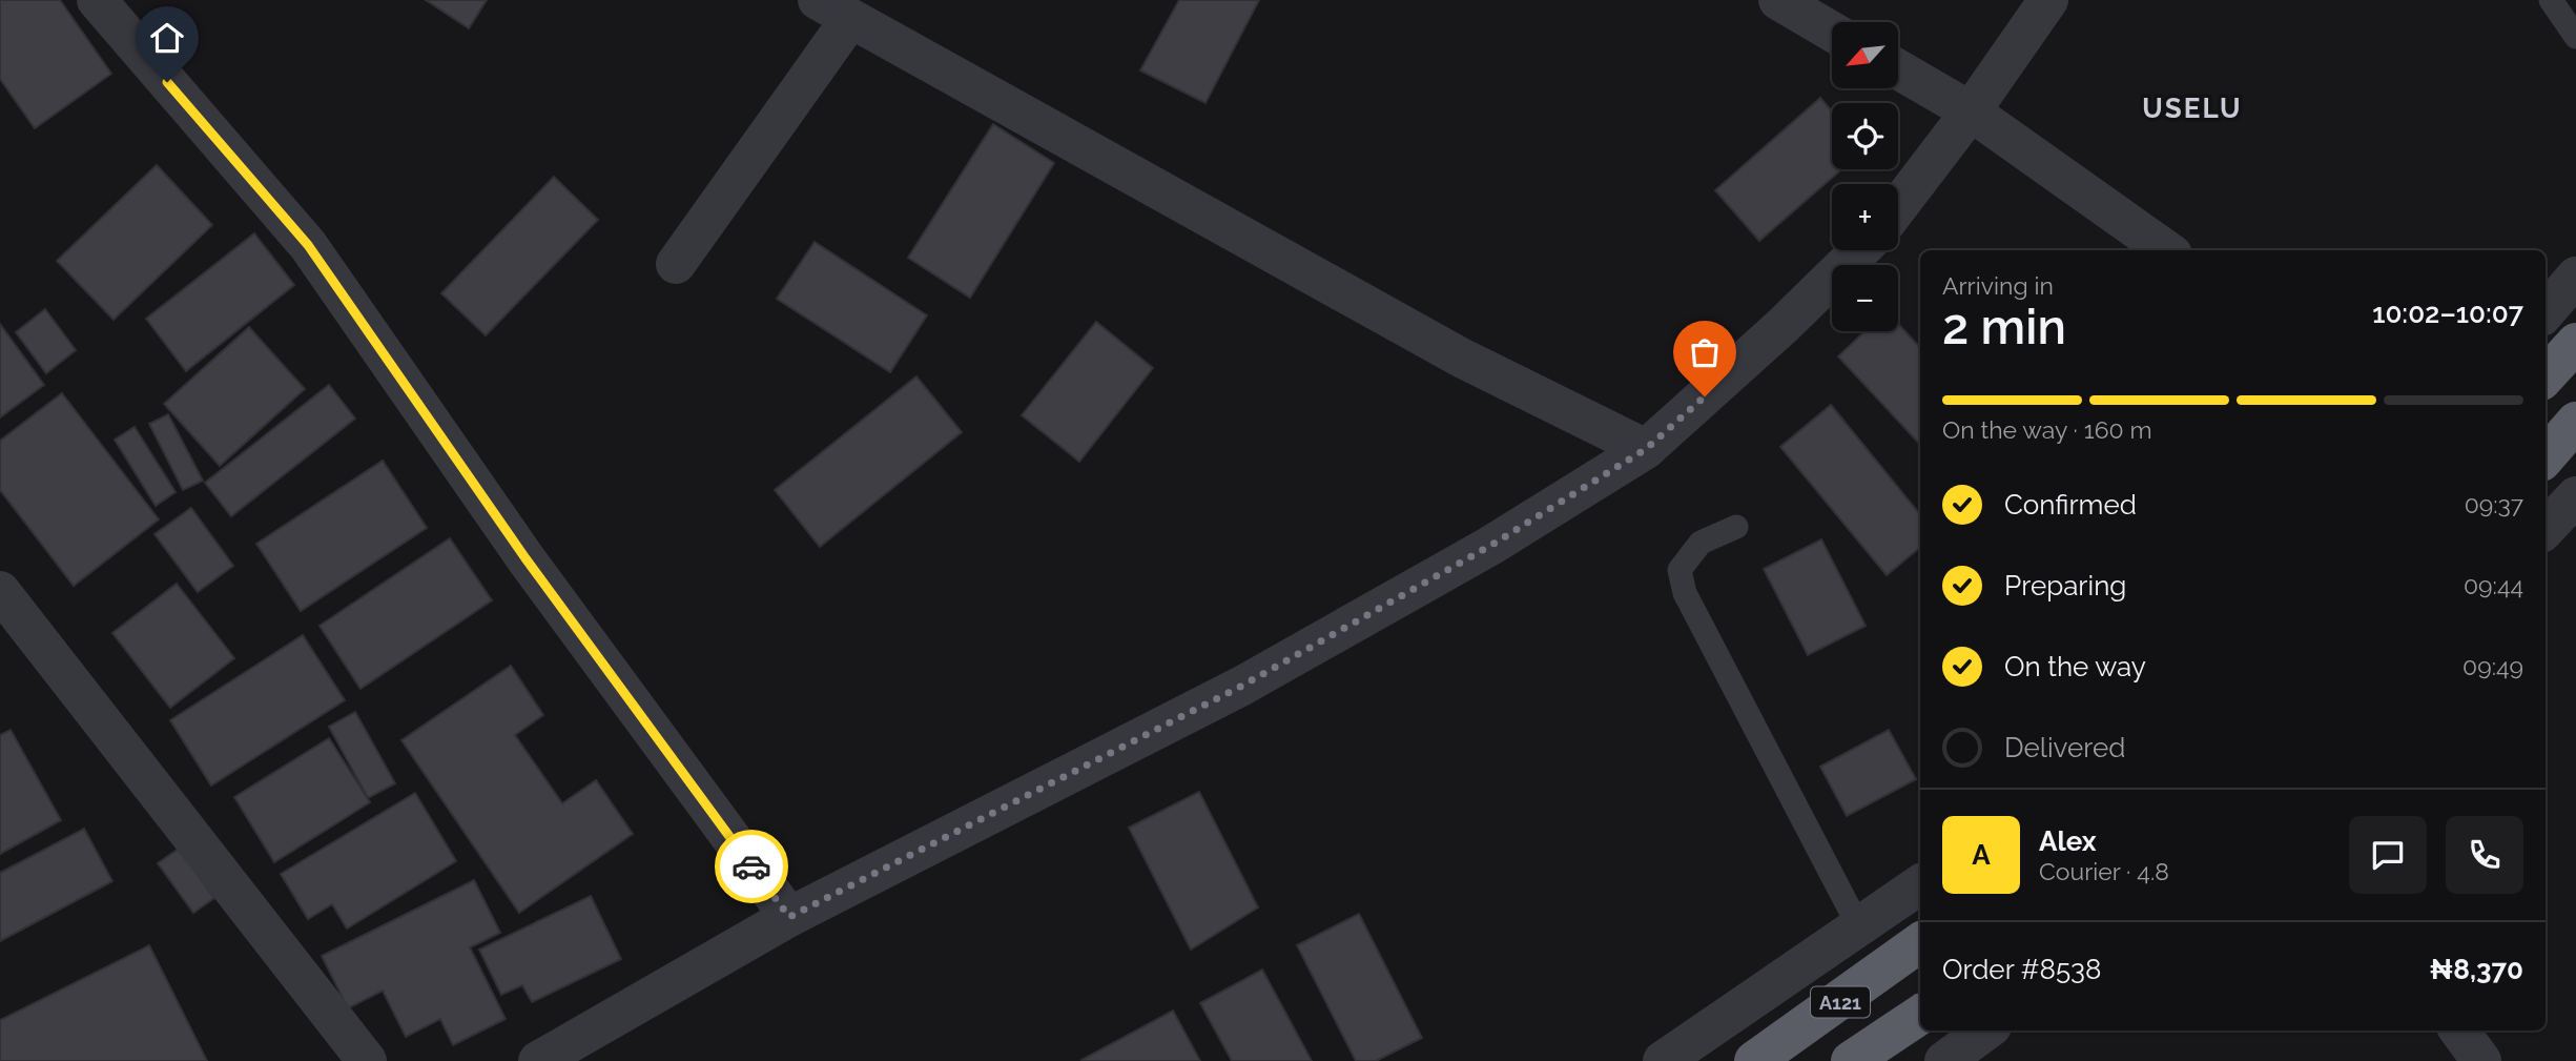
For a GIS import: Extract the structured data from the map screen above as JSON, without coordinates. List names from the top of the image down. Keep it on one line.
{"streets":{"highway":["A121"]},"districts":["USELU"],"north":"bottom left","page":{"map_buttons":["+","−"],"heading":["2 min","Arriving in","10:02–10:07"],"panel":["Alex","Courier · 4.8","Order #8538","₦8,370"],"bar":"On the way · 160 m","list":[["Confirmed","09:37"],["Preparing","09:44"],["On the way","09:49"],"Delivered"],"round":"A"}}
